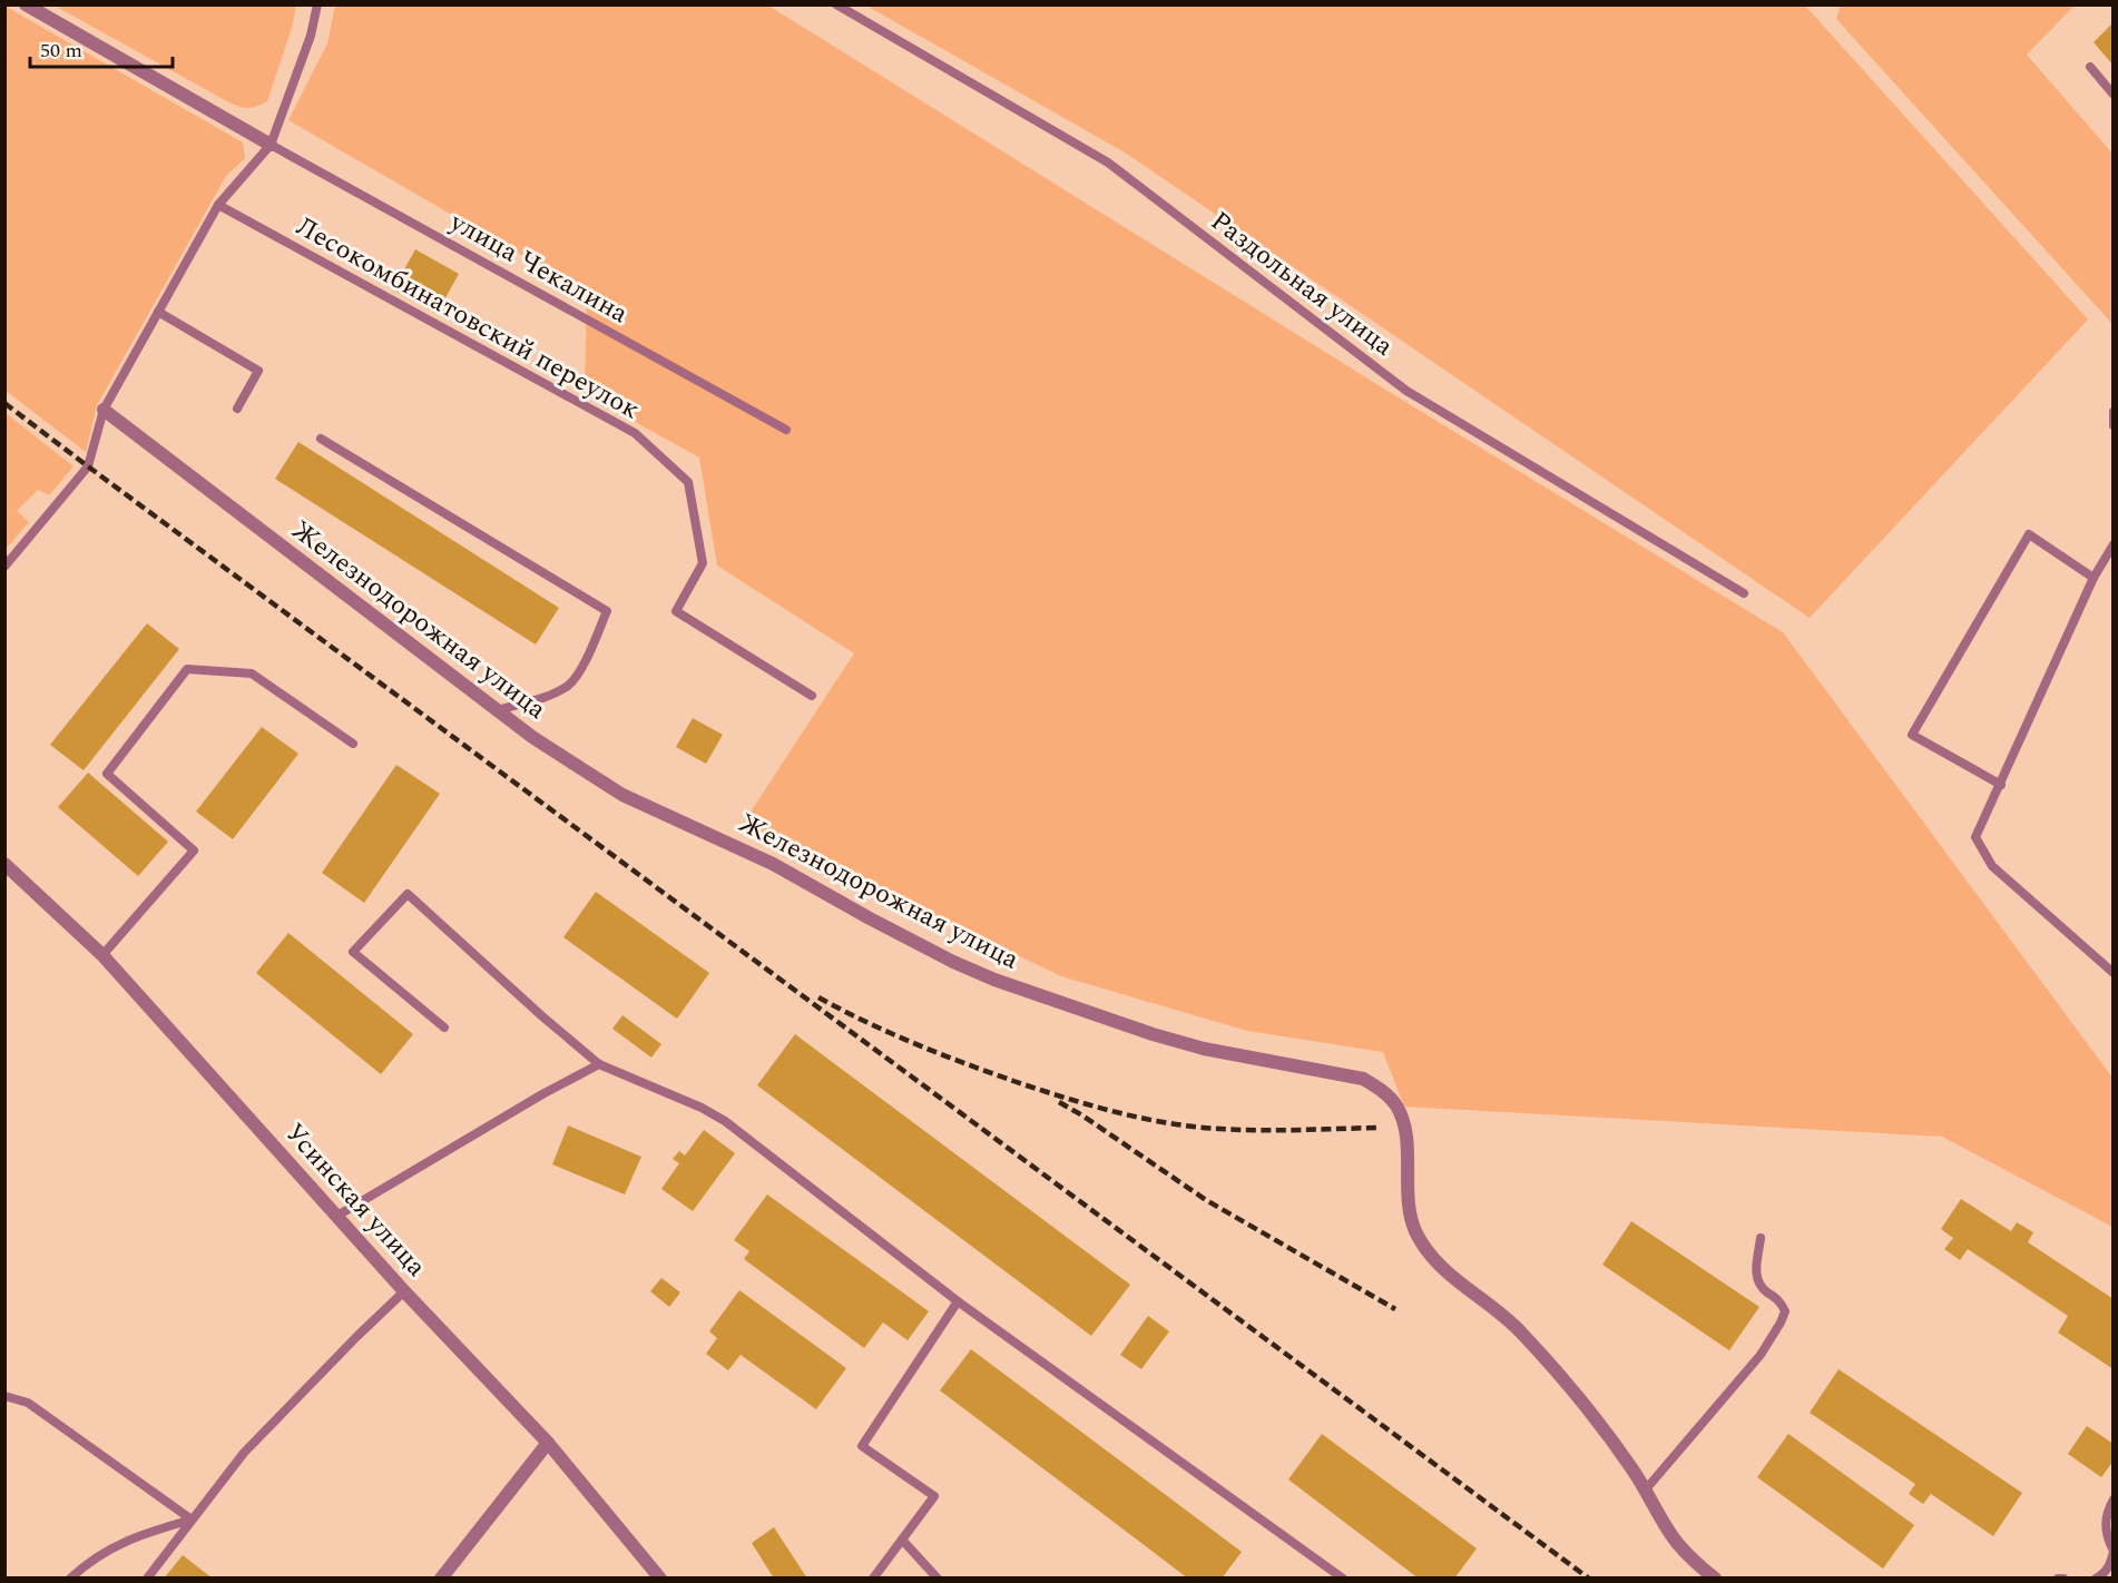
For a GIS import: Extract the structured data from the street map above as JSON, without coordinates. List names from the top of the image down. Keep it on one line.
{"streets":{"street":["Железнодорожная улица","Усинская улица"],"lane":["улица Чекалина","Раздольная улица","Лесокомбинатовский переулок"]},"scale_bar":"50 m"}
